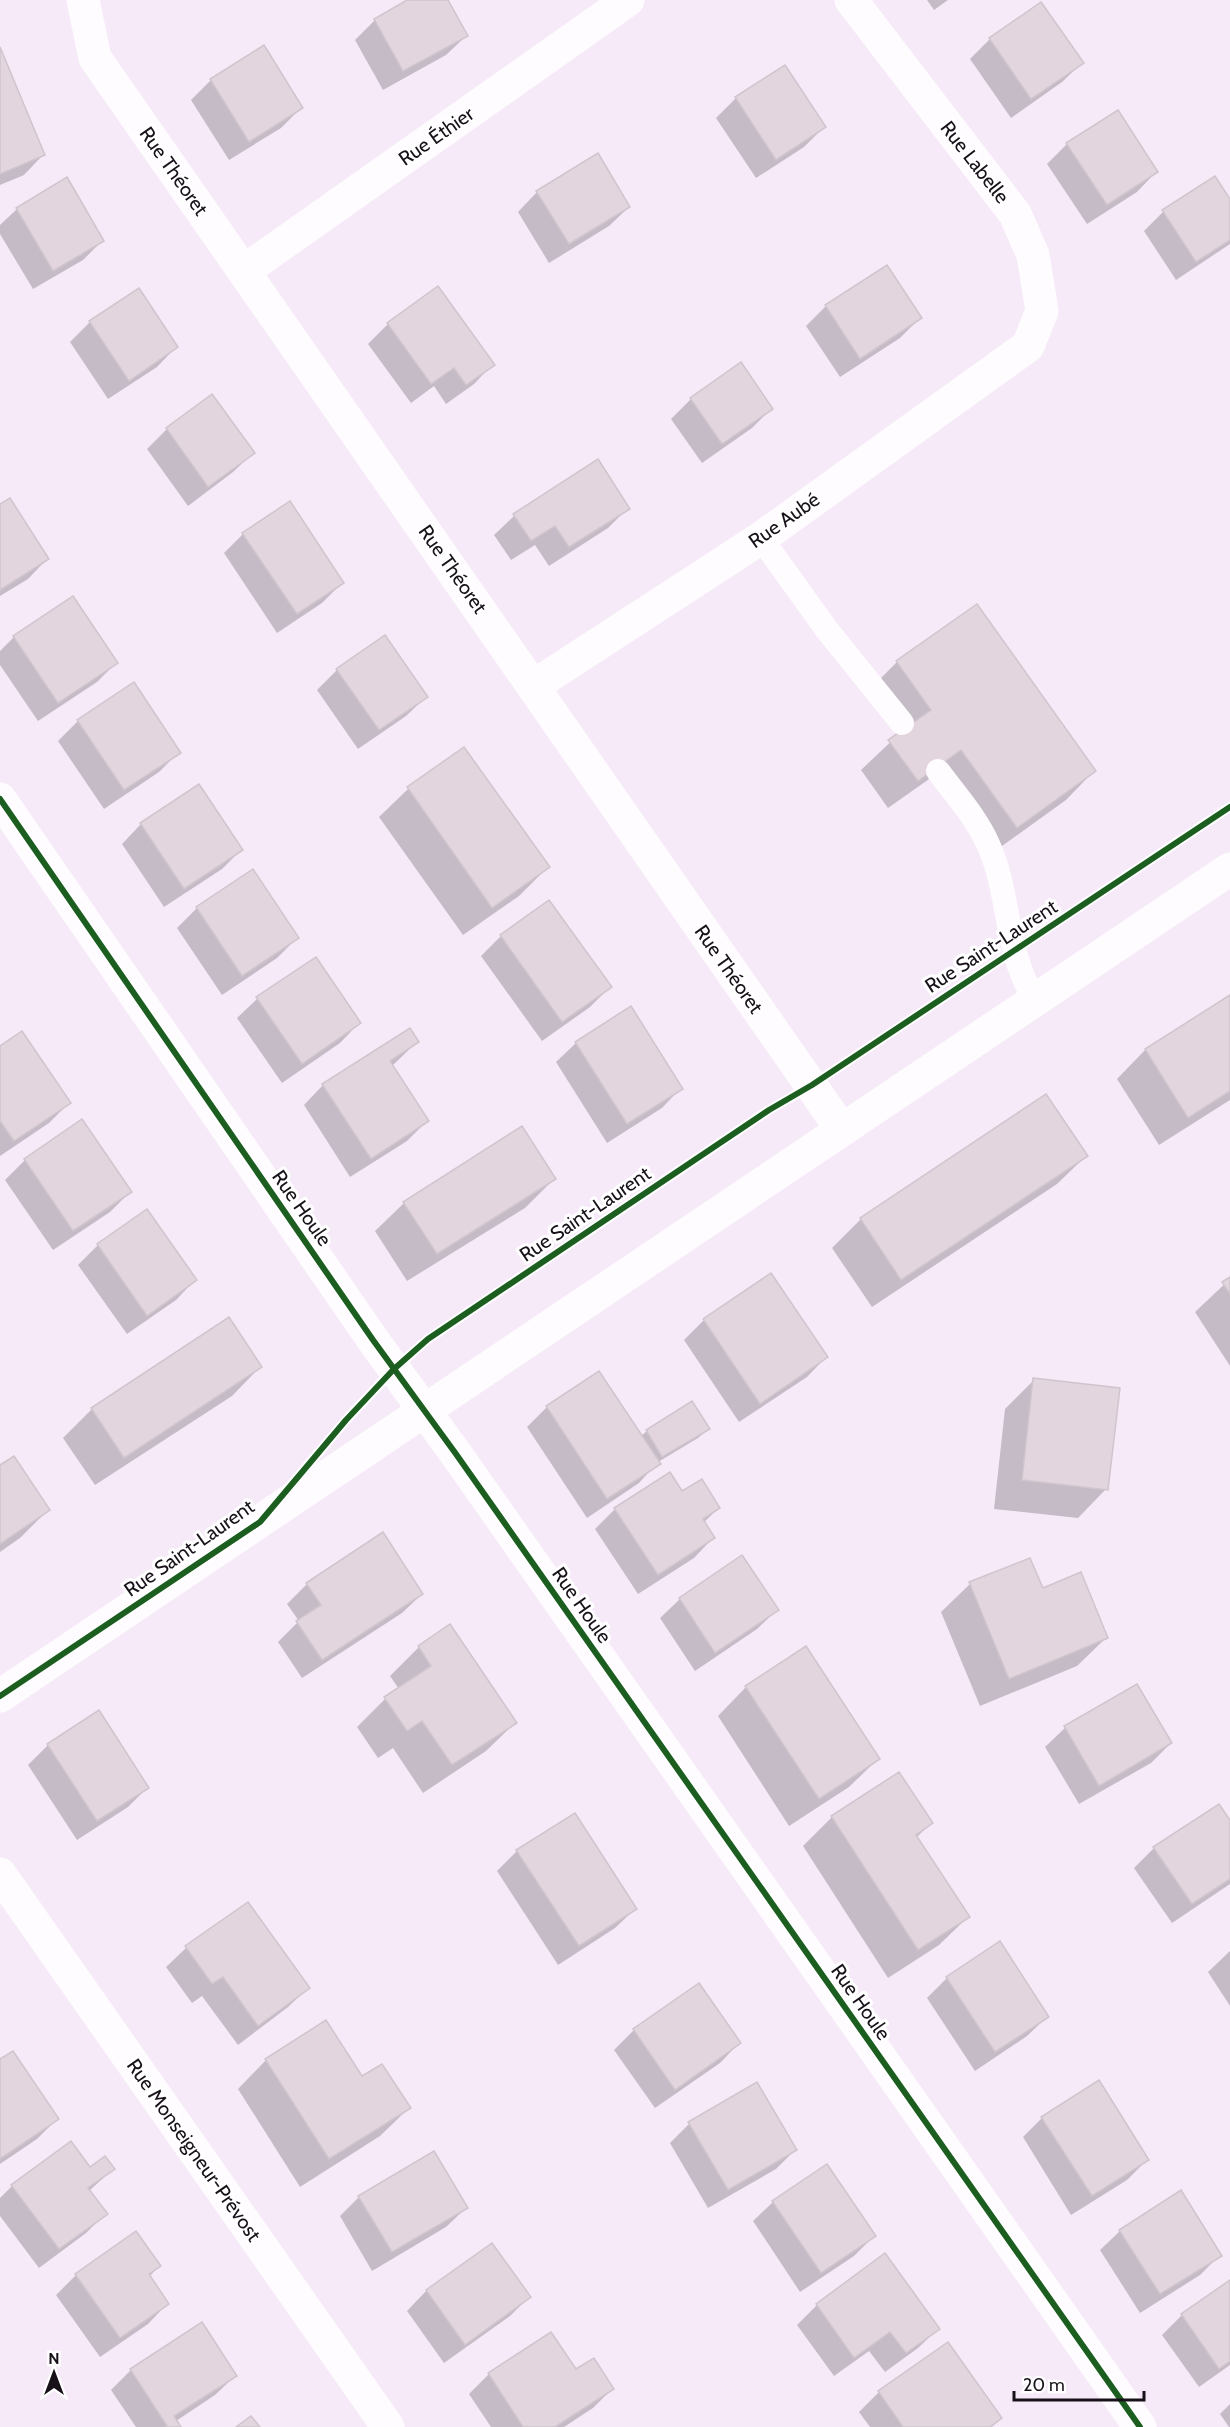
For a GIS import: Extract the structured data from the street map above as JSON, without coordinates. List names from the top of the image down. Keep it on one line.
{"streets":{"street":["Rue Éthier","Rue Labelle","Rue Théoret","Rue Aubé","Rue Saint-Laurent","Rue Houle","Rue Monseigneur-Prévost"]},"crossings":[["Rue Éthier","Rue Théoret"],["Rue Labelle","Rue Aubé"],["Rue Théoret","Rue Aubé"],["Rue Théoret","Rue Saint-Laurent"],["Rue Saint-Laurent","Rue Houle"]],"scale_bar":"20 m","north":"top"}
